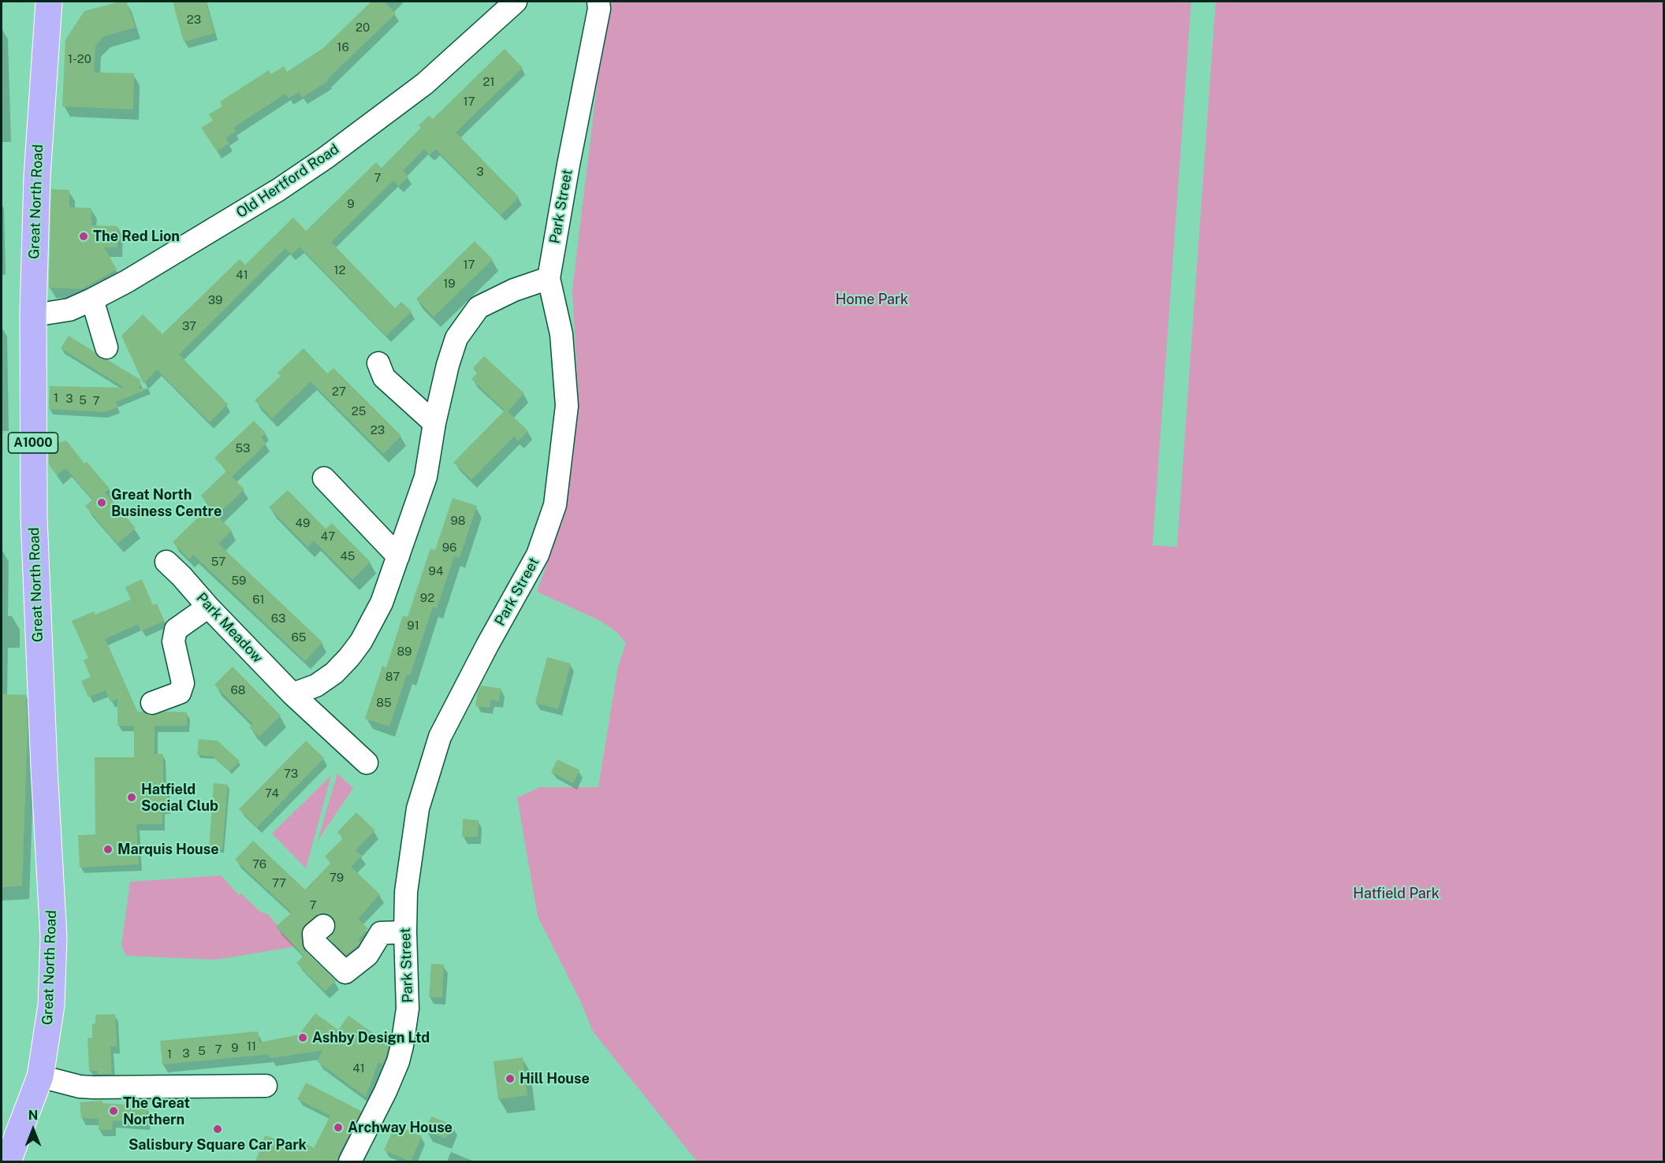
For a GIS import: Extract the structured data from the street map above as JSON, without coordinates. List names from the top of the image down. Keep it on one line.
{"streets":{"main road":["Great North Road","A1000"],"street":["Old Hertford Road","Park Street","Park Meadow"]},"crossings":[["Old Hertford Road","Great North Road"]],"parks":["Home Park","Hatfield Park"],"places":["The Red Lion","Great North Business Centre","Hatfield Social Club","Marquis House","Ashby Design Ltd","Hill House","The Great Northern","Archway House","Salisbury Square Car Park"],"house_numbers":["23","20","16","1-20","21","17","3","7","9","17","12","41","19","39","37","27","1","3","5","7","25","23","53","98","49","47","96","45","57","94","59","92","61","63","91","65","89","87","68","85","73","74","76","79","77","7","11","9","7","5","3","1","41"],"north":"top"}
